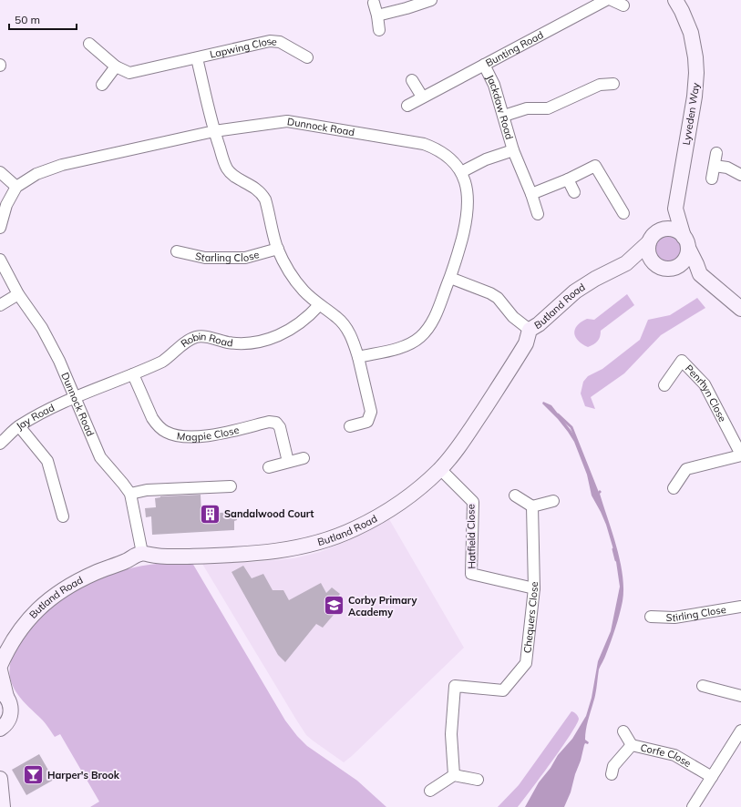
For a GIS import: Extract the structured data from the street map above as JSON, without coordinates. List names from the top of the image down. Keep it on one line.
{"streets":{"street":["Bunting Road","Lapwing Close","Jackdaw Road","Lyveden Way","Dunnock Road","Starling Close","Butland Road","Robin Road","Penrhyn Close","Jay Road","Magpie Close","Hatfield Close","Stirling Close","Chequers Close","Corfe Close"]},"crossings":[["Bunting Road","Jackdaw Road"],["Lapwing Close","Dunnock Road"],["Lapwing Close","Starling Close"],["Lapwing Close","Robin Road"],["Jackdaw Road","Dunnock Road"],["Lyveden Way","Butland Road"],["Dunnock Road","Butland Road"],["Dunnock Road","Robin Road"],["Dunnock Road","Jay Road"],["Butland Road","Hatfield Close"],["Robin Road","Jay Road"],["Robin Road","Magpie Close"],["Hatfield Close","Chequers Close"]],"places":{"building":["Sandalwood Court"],"school or university":["Corby Primary Academy"],"bar":["Harper's Brook"]},"scale_bar":"50 m"}
